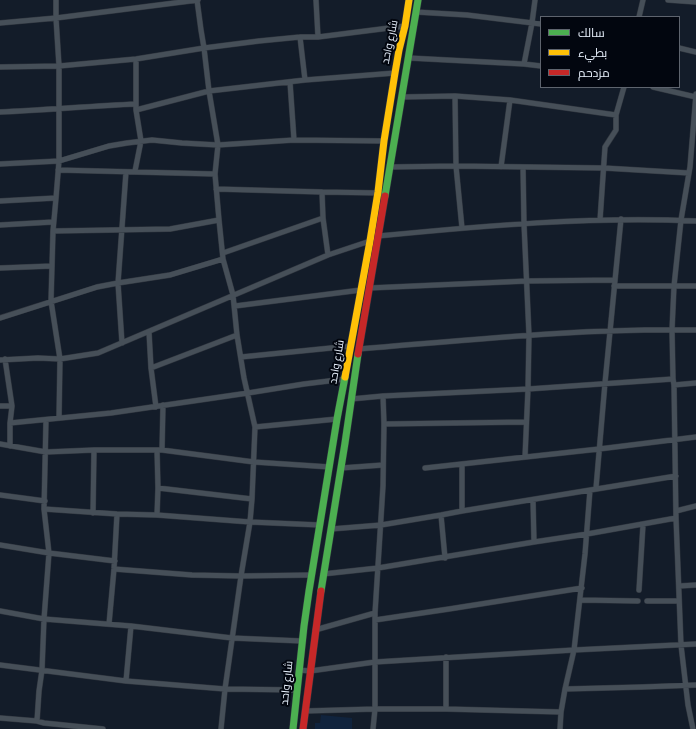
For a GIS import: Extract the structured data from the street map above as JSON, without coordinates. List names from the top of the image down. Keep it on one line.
{"streets":{"street":["شارع واحد"]},"legend":["سالك","بطيء","مزدحم"]}
